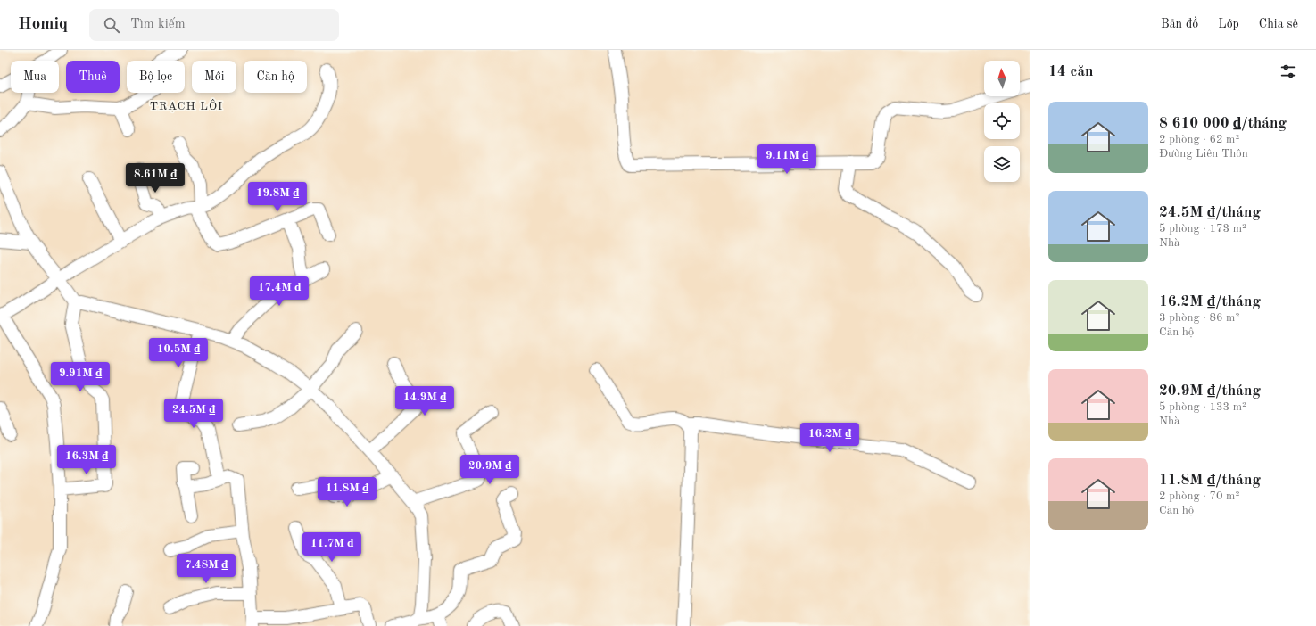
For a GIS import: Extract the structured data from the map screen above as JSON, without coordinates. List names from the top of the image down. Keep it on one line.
{"districts":["TRẠCH LÔI"],"north":"top","page":{"header":"Homiq","search":"Tìm kiếm","nav":["Bản đồ","Lớp","Chia sẻ"],"heading":"14 căn","chip":["Mua","Thuê","Bộ lọc","Mới","Căn hộ"],"list":[{"name":"8 610 000 ₫/tháng","note":"2 phòng · 62 m² · Đường Liên Thôn"},{"name":"24.5M ₫/tháng","note":"5 phòng · 173 m² · Nhà"},{"name":"16.2M ₫/tháng","note":"3 phòng · 86 m² · Căn hộ"},{"name":"20.9M ₫/tháng","note":"5 phòng · 133 m² · Nhà"},{"name":"11.8M ₫/tháng","note":"2 phòng · 70 m² · Căn hộ"}],"price":["9.11M ₫","8.61M ₫","19.8M ₫","17.4M ₫","10.5M ₫","9.91M ₫","14.9M ₫","24.5M ₫","16.2M ₫","16.3M ₫","20.9M ₫","11.8M ₫","11.7M ₫","7.48M ₫"]}}
